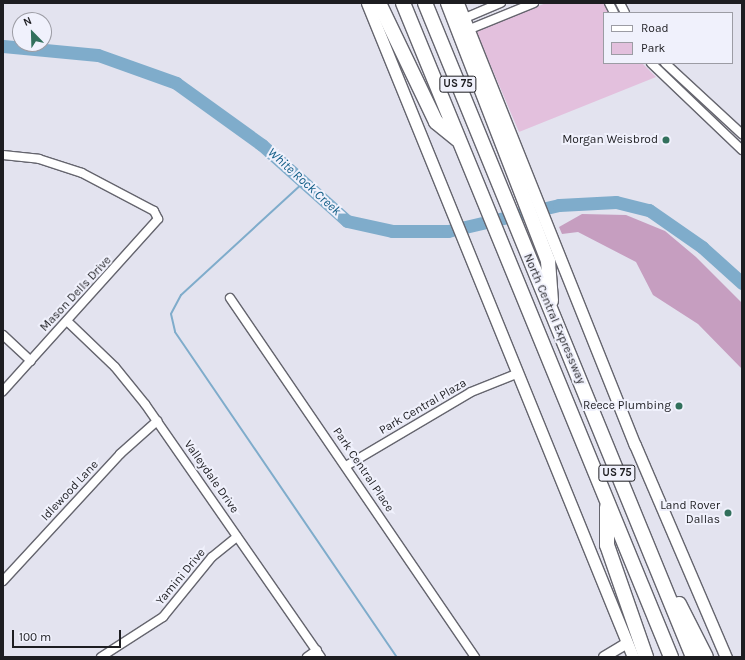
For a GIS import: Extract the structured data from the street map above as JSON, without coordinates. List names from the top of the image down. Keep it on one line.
{"streets":{"highway":["US 75","North Central Expressway"],"street":["Mason Dells Drive","Park Central Plaza","Park Central Place","Valleydale Drive","Idlewood Lane","Yamini Drive"]},"crossings":[["Mason Dells Drive","Valleydale Drive"],["Park Central Plaza","Park Central Place"],["Valleydale Drive","Idlewood Lane"],["Valleydale Drive","Yamini Drive"]],"water":["White Rock Creek"],"places":["Morgan Weisbrod","Reece Plumbing","Land Rover Dallas"],"legend":["Road","Park"],"scale_bar":"100 m","north":"top left"}
